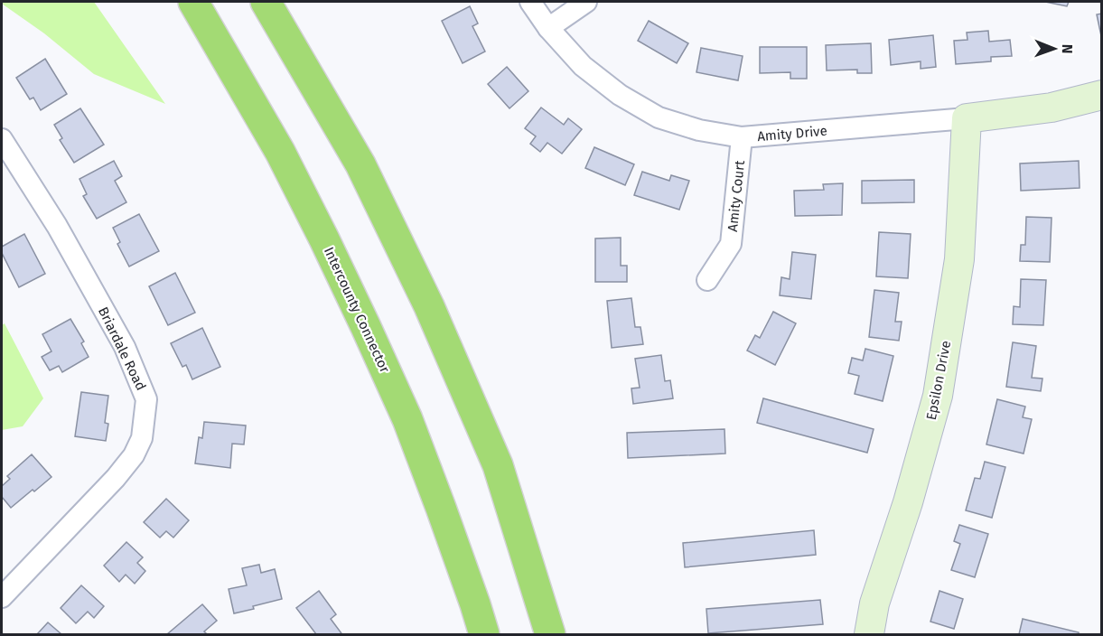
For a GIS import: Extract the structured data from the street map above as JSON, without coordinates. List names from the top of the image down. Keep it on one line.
{"streets":{"highway":["Intercounty Connector"],"street":["Amity Drive","Amity Court","Briardale Road","Epsilon Drive"]},"crossings":[["Amity Drive","Amity Court"],["Amity Drive","Epsilon Drive"]],"north":"right"}
